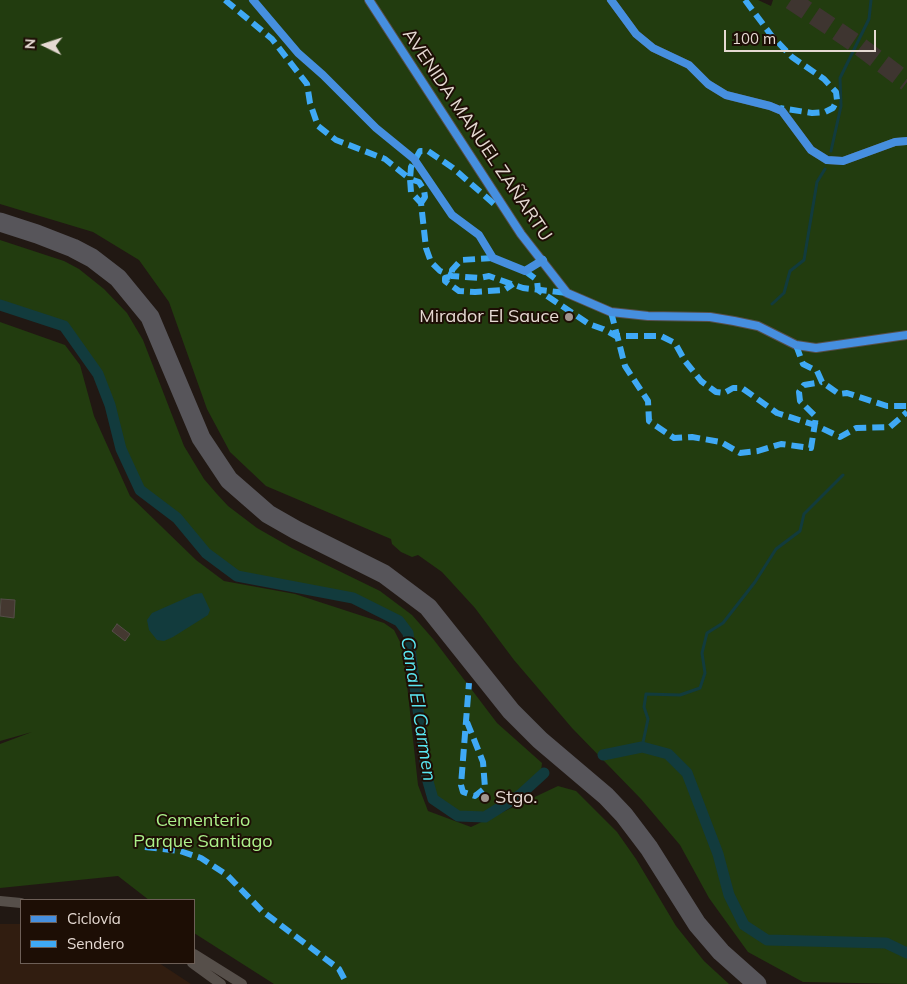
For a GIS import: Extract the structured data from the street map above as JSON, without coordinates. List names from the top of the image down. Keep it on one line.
{"streets":{"street":["AVENIDA MANUEL ZAÑARTU"]},"water":["Canal El Carmen"],"parks":["Cementerio Parque Santiago"],"places":["Mirador El Sauce","Stgo."],"legend":["Ciclovía","Sendero"],"scale_bar":"100 m","north":"left"}
